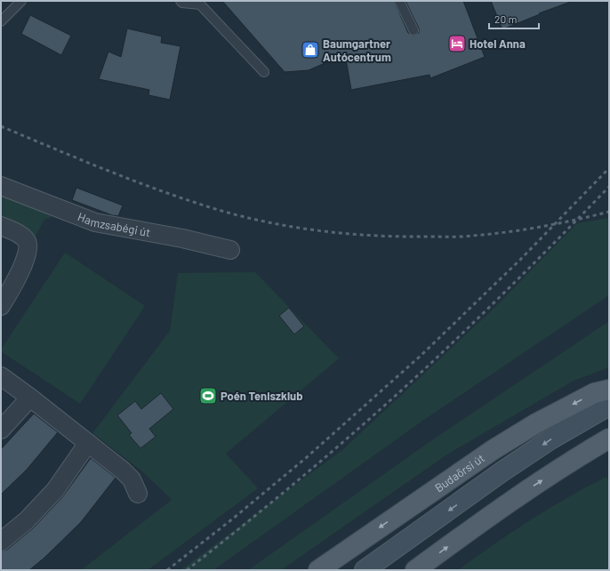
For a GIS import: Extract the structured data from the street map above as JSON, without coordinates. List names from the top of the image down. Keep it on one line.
{"streets":{"main road":["Budaörsi út"],"street":["Hamzsabégi út"]},"places":{"hotel":["Hotel Anna"],"shop":["Baumgartner Autócentrum"],"sports":["Poén Teniszklub"]},"scale_bar":"20 m"}
